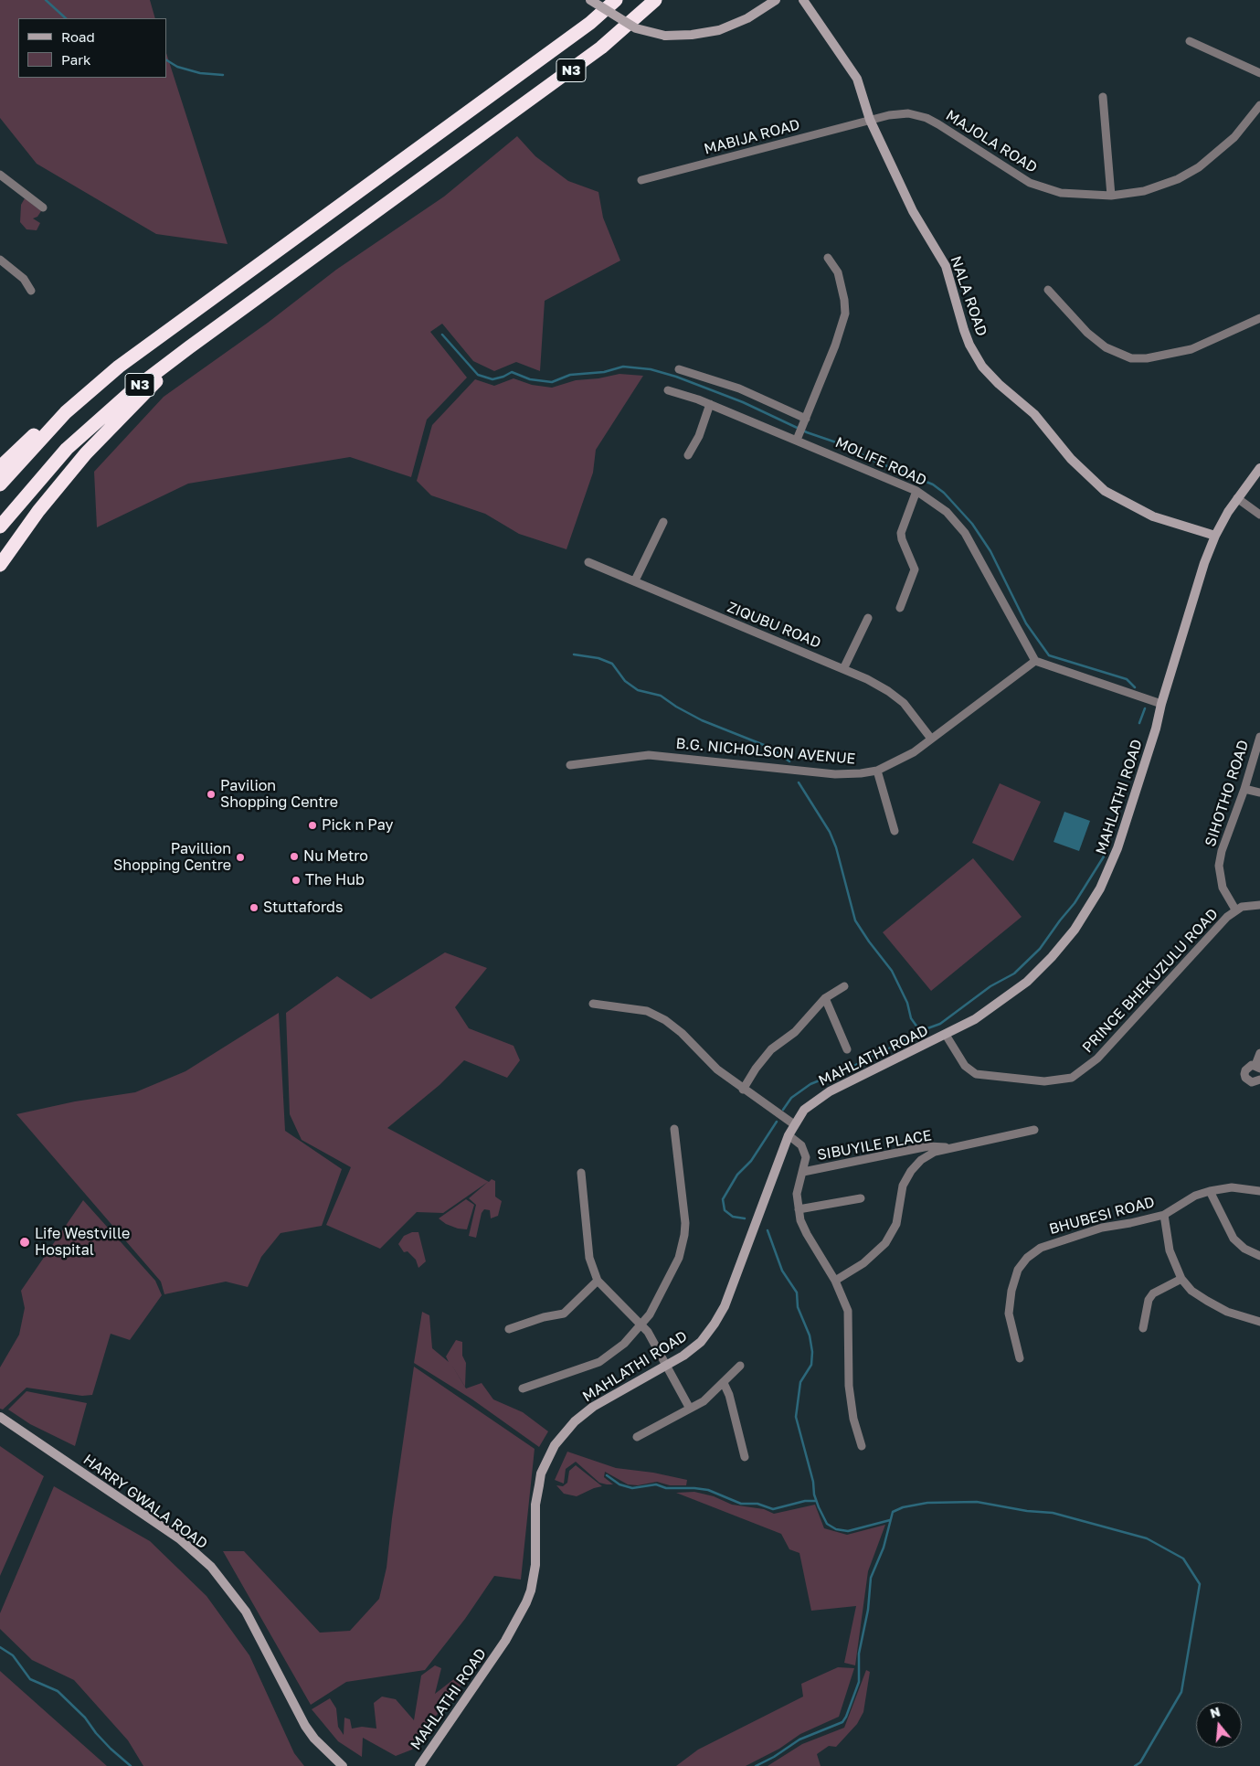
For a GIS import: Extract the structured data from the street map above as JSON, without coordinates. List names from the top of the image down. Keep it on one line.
{"streets":{"highway":["N3"],"street":["MABIJA ROAD","MAJOLA ROAD","NALA ROAD","MOLIFE ROAD","ZIQUBU ROAD","B.G. NICHOLSON AVENUE","SIHOTHO ROAD","MAHLATHI ROAD","PRINCE BHEKUZULU ROAD","SIBUYILE PLACE","BHUBESI ROAD","HARRY GWALA ROAD"]},"crossings":[["MABIJA ROAD","MAJOLA ROAD"],["MABIJA ROAD","NALA ROAD"],["MAJOLA ROAD","NALA ROAD"],["NALA ROAD","MAHLATHI ROAD"],["MOLIFE ROAD","B.G. NICHOLSON AVENUE"],["ZIQUBU ROAD","B.G. NICHOLSON AVENUE"],["SIHOTHO ROAD","PRINCE BHEKUZULU ROAD"],["MAHLATHI ROAD","PRINCE BHEKUZULU ROAD"]],"places":["Pavilion Shopping Centre","Pick n Pay","Nu Metro","Pavillion Shopping Centre","The Hub","Stuttafords","Life Westville Hospital"],"legend":["Road","Park"],"north":"top"}
